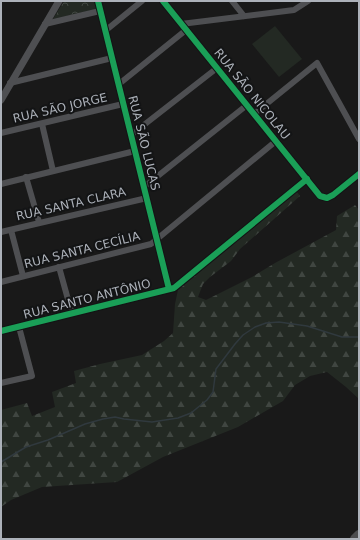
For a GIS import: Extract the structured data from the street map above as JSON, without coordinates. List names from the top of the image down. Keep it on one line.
{"streets":{"street":["RUA SÃO NICOLAU","RUA SÃO JORGE","RUA SÃO LUCAS","RUA SANTA CLARA","RUA SANTA CECÍLIA","RUA SANTO ANTÔNIO"]},"crossings":[["RUA SÃO NICOLAU","RUA SANTA CECÍLIA"],["RUA SÃO NICOLAU","RUA SANTO ANTÔNIO"],["RUA SÃO JORGE","RUA SÃO LUCAS"],["RUA SÃO LUCAS","RUA SANTA CLARA"],["RUA SÃO LUCAS","RUA SANTA CECÍLIA"],["RUA SÃO LUCAS","RUA SANTO ANTÔNIO"]]}
